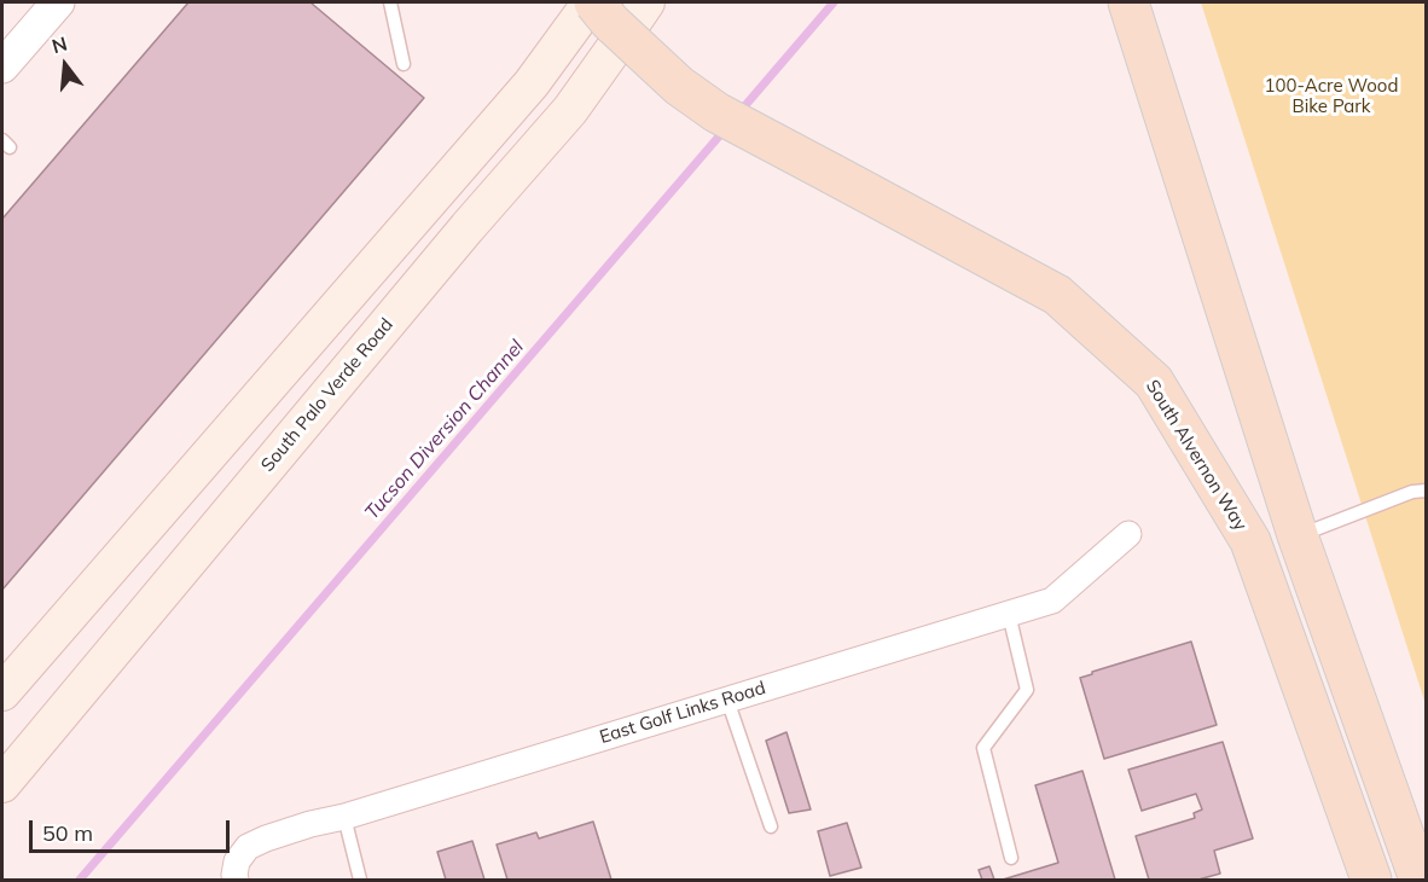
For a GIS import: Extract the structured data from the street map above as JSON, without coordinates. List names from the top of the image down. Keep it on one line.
{"streets":{"main road":["South Palo Verde Road","South Alvernon Way"],"street":["East Golf Links Road"]},"water":["Tucson Diversion Channel"],"parks":["100-Acre Wood Bike Park"],"scale_bar":"50 m","north":"top"}
